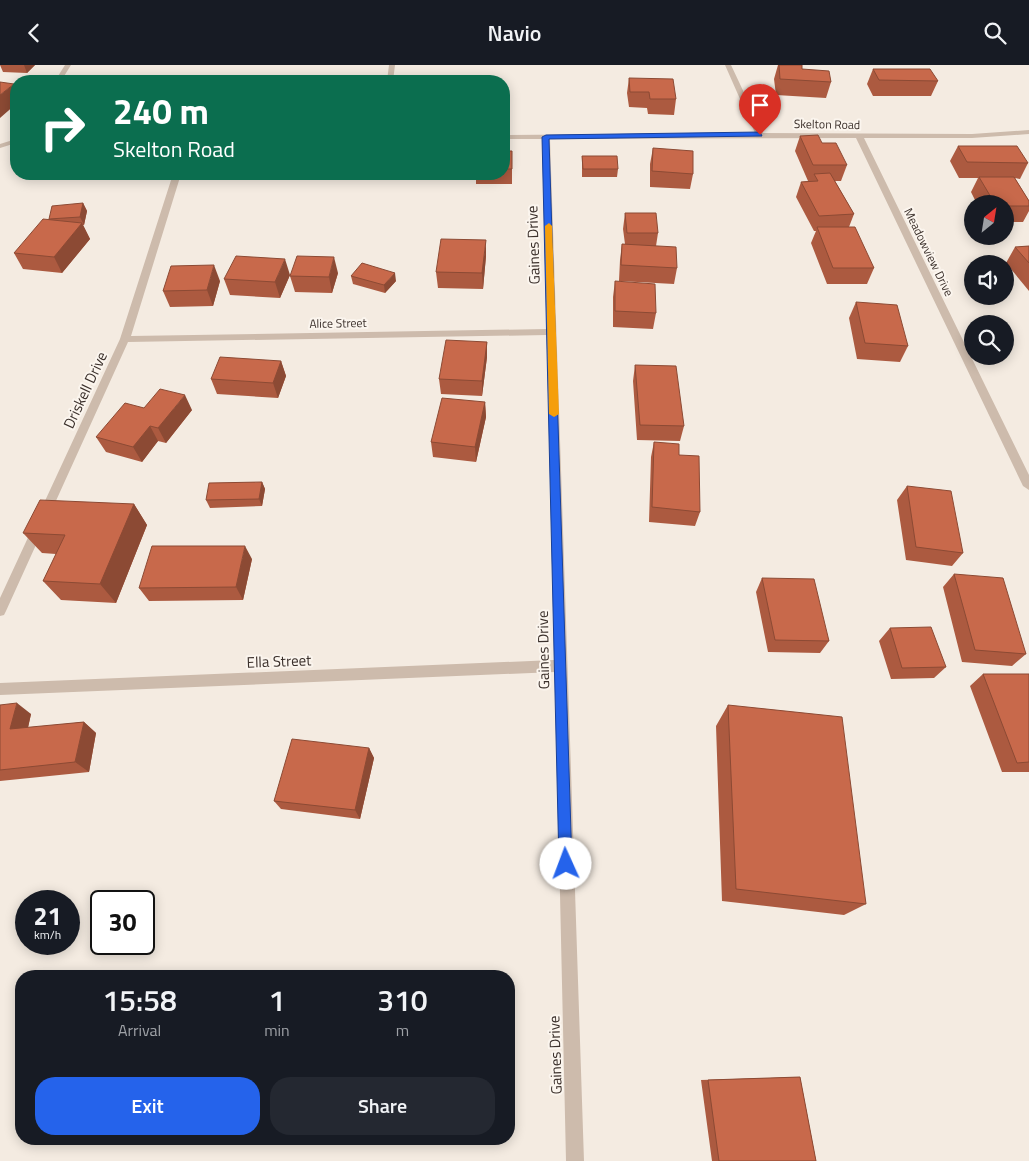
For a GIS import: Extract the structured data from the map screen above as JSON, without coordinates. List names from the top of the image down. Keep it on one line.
{"streets":{"street":["Skelton Road","Gaines Drive","Meadowview Drive","Alice Street","Driskell Drive","Ella Street"]},"crossings":[["Skelton Road","Gaines Drive"],["Skelton Road","Meadowview Drive"],["Gaines Drive","Alice Street"],["Gaines Drive","Ella Street"],["Alice Street","Driskell Drive"]],"north":"top right","page":{"header":"Navio","turn":["240 m","Skelton Road"],"speed":"21 km/h","limit":"30","eta":["15:58","Arrival","1","min","310","m"],"buttons":["Exit","Share"]}}
